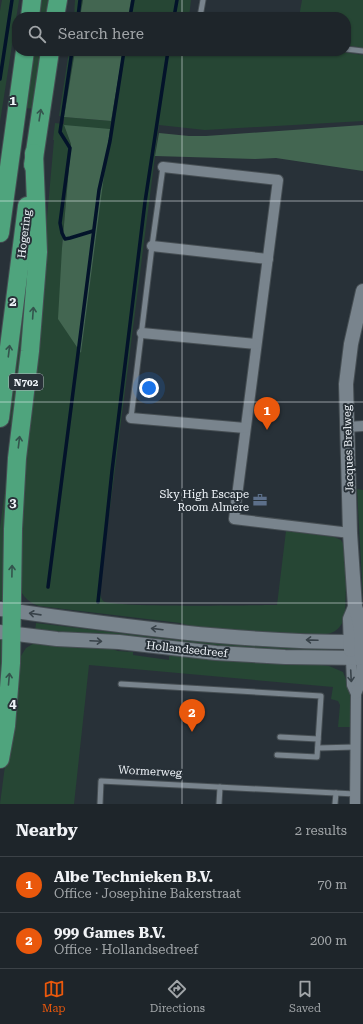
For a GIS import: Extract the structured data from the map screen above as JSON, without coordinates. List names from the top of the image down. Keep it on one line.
{"streets":{"highway":["Hogering","N702"],"main road":["Jacques Brelweg","Hollandsedreef"],"street":["Wormerweg"]},"crossings":[["Hogering","N702"],["N702","Hollandsedreef"],["Jacques Brelweg","Hollandsedreef"],["Jacques Brelweg","Wormerweg"],["Hollandsedreef","Wormerweg"]],"places":{"office":["Sky High Escape Room Almere"]},"page":{"search":"Search here","pins":["1","2"],"heading":["Nearby","2 results"],"list":[{"mark":"1","name":"Albe Technieken B.V.","note":"Office · Josephine Bakerstraat","value":"70 m"},{"mark":"2","name":"999 Games B.V.","note":"Office · Hollandsedreef","value":"200 m"}],"nav":["Map","Directions","Saved"]},"grid":{"rows":["1","2","3","4"]}}
